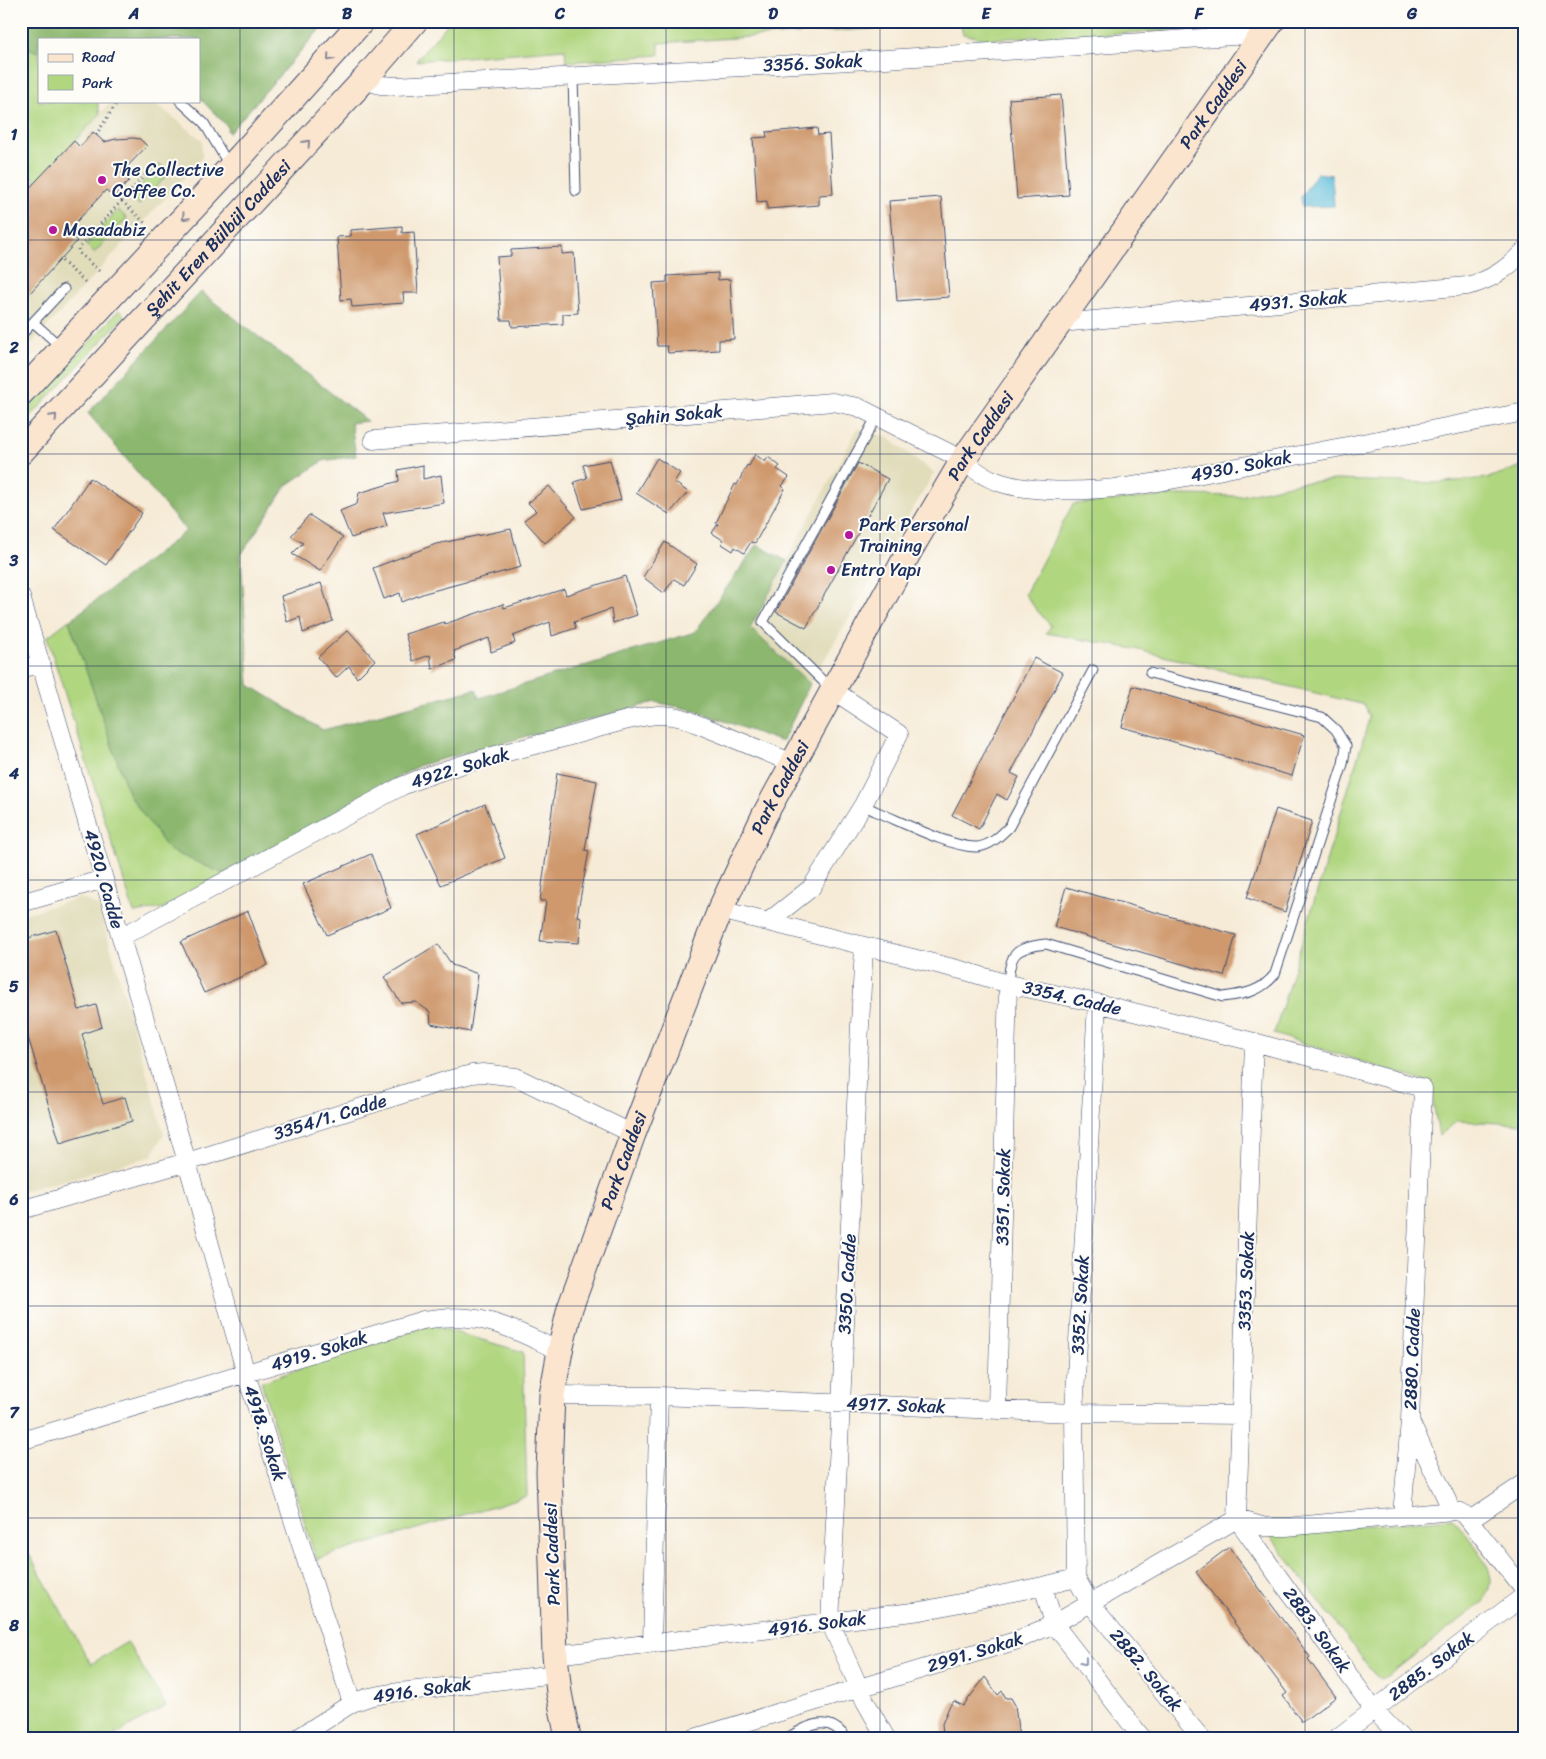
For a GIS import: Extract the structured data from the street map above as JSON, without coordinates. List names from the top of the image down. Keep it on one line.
{"streets":{"street":["3356. Sokak","Park Caddesi","Şehit Eren Bülbül Caddesi","4931. Sokak","Şahin Sokak","4930. Sokak","4922. Sokak","4920. Cadde","3354. Cadde","3354/1. Cadde","3351. Sokak","3353. Sokak","3350. Cadde","3352. Sokak","4919. Sokak","2880. Cadde","4917. Sokak","4918. Sokak","4916. Sokak","2883. Sokak","2991. Sokak","2885. Sokak","2882. Sokak"]},"crossings":[["3356. Sokak","Park Caddesi"],["3356. Sokak","Şehit Eren Bülbül Caddesi"],["Park Caddesi","4931. Sokak"],["Park Caddesi","Şahin Sokak"],["Park Caddesi","4930. Sokak"],["Park Caddesi","4922. Sokak"],["Park Caddesi","3354. Cadde"],["Park Caddesi","3354/1. Cadde"],["Park Caddesi","4919. Sokak"],["Park Caddesi","4917. Sokak"],["Park Caddesi","4916. Sokak"],["Şahin Sokak","4930. Sokak"],["4922. Sokak","4920. Cadde"],["4920. Cadde","3354/1. Cadde"],["4920. Cadde","4918. Sokak"],["3354. Cadde","3351. Sokak"],["3354. Cadde","3353. Sokak"],["3354. Cadde","3350. Cadde"],["3354. Cadde","3352. Sokak"],["3354. Cadde","2880. Cadde"],["3354/1. Cadde","4918. Sokak"],["3351. Sokak","4917. Sokak"],["3353. Sokak","4917. Sokak"],["3353. Sokak","2883. Sokak"],["3353. Sokak","2991. Sokak"],["3350. Cadde","4917. Sokak"],["3350. Cadde","4916. Sokak"],["3352. Sokak","4917. Sokak"],["3352. Sokak","4916. Sokak"],["3352. Sokak","2991. Sokak"],["3352. Sokak","2882. Sokak"],["4919. Sokak","4918. Sokak"],["4918. Sokak","4916. Sokak"],["2883. Sokak","2991. Sokak"],["2883. Sokak","2885. Sokak"],["2991. Sokak","2882. Sokak"]],"places":["The Collective Coffee Co.","Masadabiz","Park Personal Training","Entro Yapı"],"legend":["Road","Park"],"grid":{"columns":["A","B","C","D","E","F","G"],"rows":["1","2","3","4","5","6","7","8"]}}
